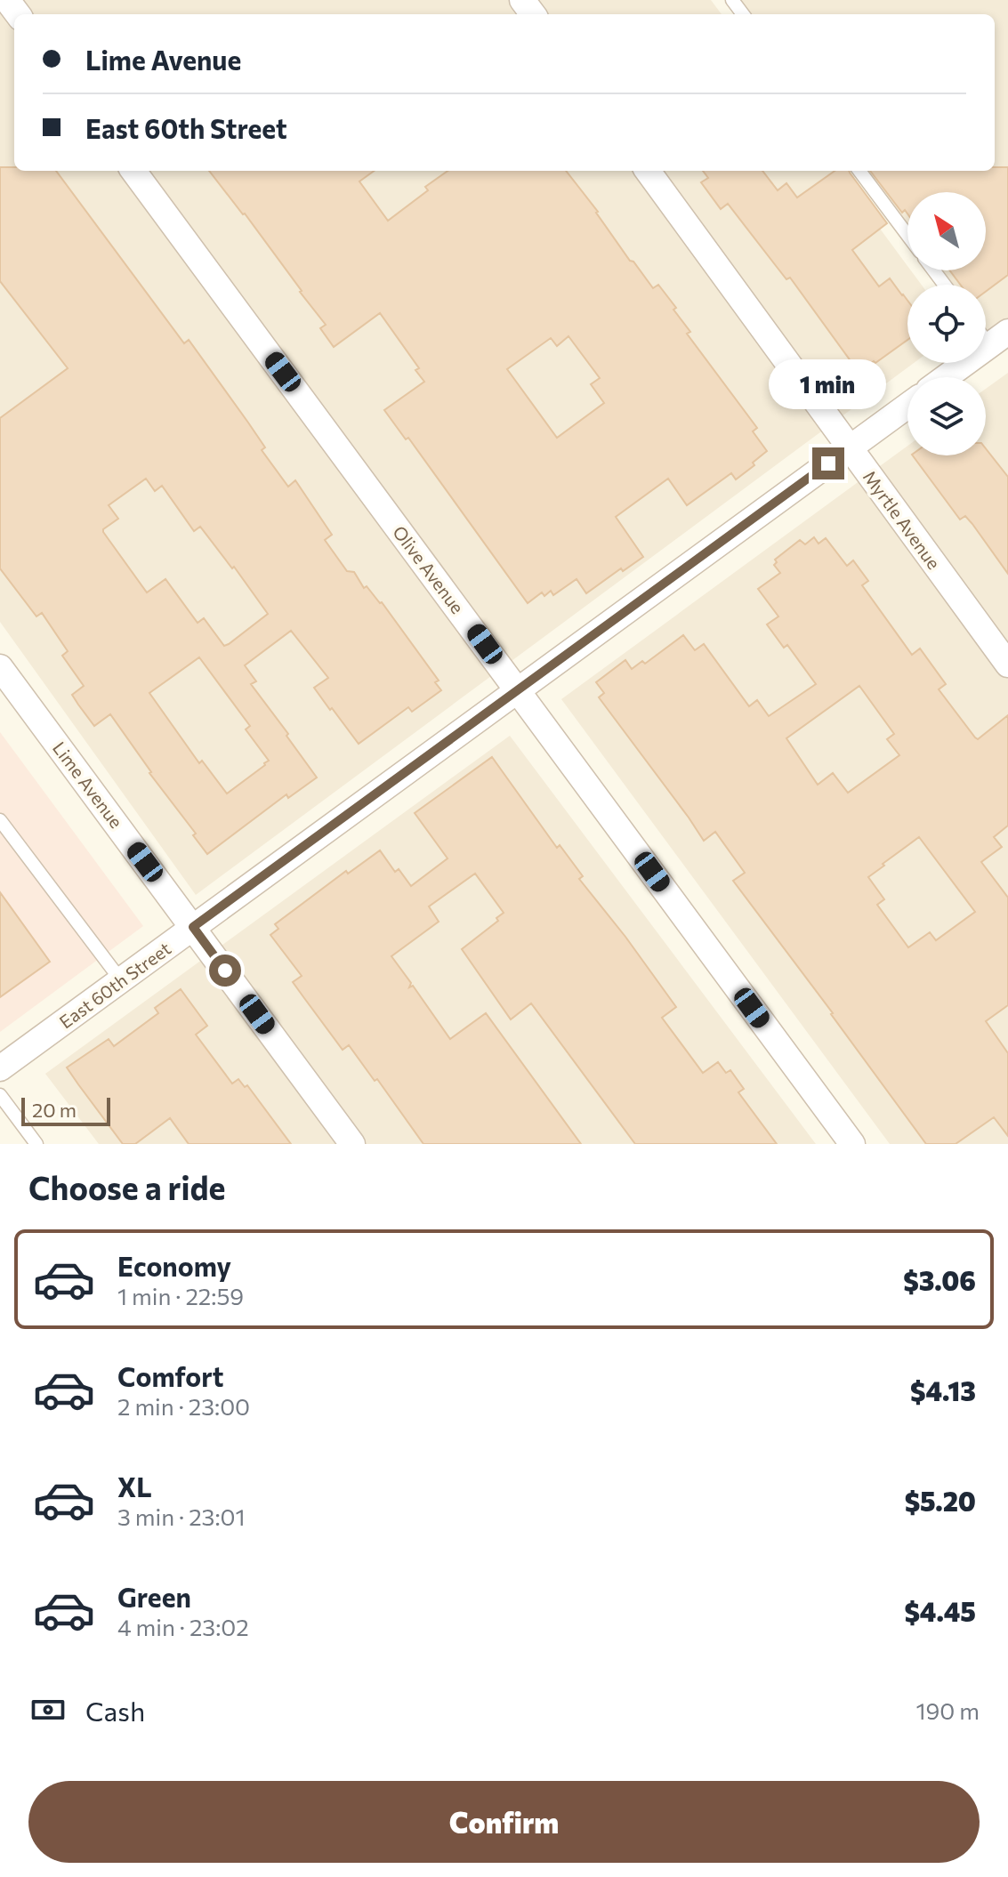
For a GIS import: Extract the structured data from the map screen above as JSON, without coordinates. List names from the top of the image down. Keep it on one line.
{"streets":{"street":["Myrtle Avenue","Olive Avenue","Lime Avenue","East 60th Street"]},"crossings":[["Myrtle Avenue","East 60th Street"],["Olive Avenue","East 60th Street"],["Lime Avenue","East 60th Street"]],"scale_bar":"20 m","north":"top left","page":{"banner":["Lime Avenue","East 60th Street"],"bubble":"1 min","scale":"20 m","heading":"Choose a ride","list":[{"name":"Economy","note":"1 min · 22:59","value":"$3.06"},{"name":"Comfort","note":"2 min · 23:00","value":"$4.13"},{"name":"XL","note":"3 min · 23:01","value":"$5.20"},{"name":"Green","note":"4 min · 23:02","value":"$4.45"}],"pay":["Cash","190 m"],"buttons":"Confirm"}}
